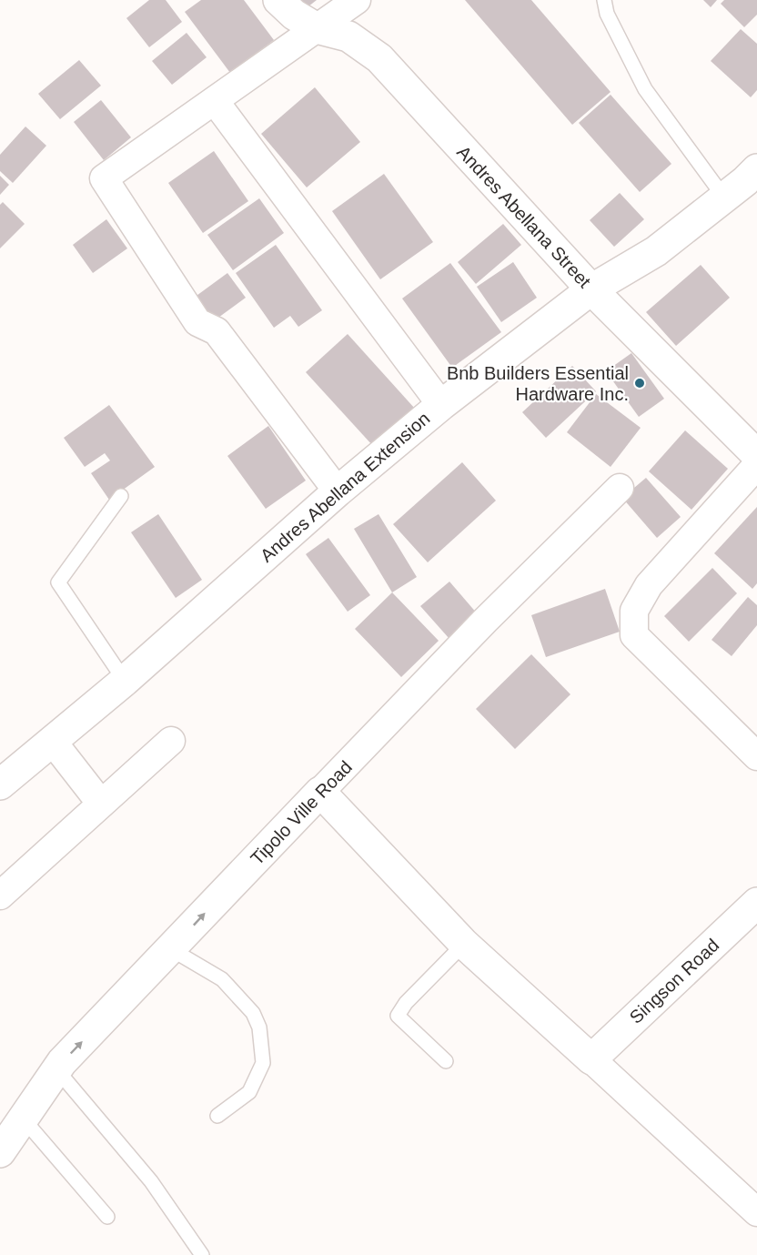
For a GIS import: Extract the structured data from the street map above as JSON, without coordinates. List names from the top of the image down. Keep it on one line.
{"streets":{"street":["Andres Abellana Street","Andres Abellana Extension","Tipolo Ville Road","Singson Road"]},"crossings":[["Andres Abellana Street","Andres Abellana Extension"]],"places":["Bnb Builders Essential Hardware Inc."]}
